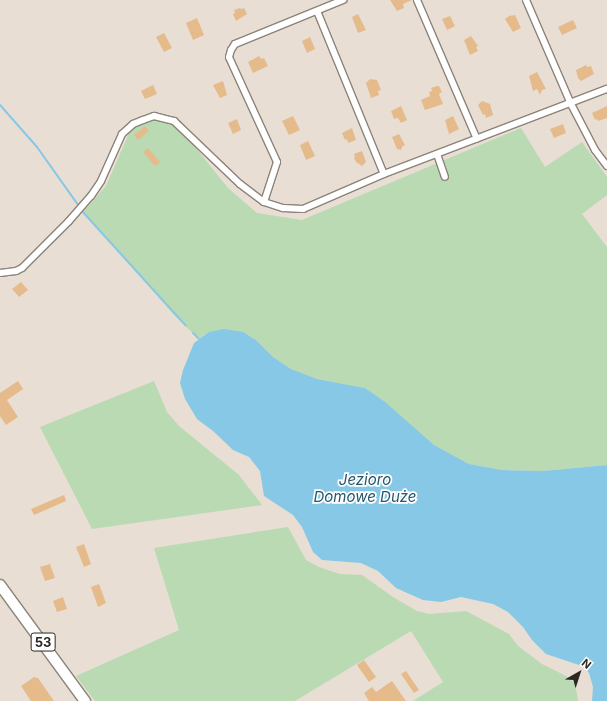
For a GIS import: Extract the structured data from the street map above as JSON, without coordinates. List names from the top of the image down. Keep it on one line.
{"streets":{"main road":["53"]},"water":["Jezioro Domowe Duże"],"north":"top right"}
